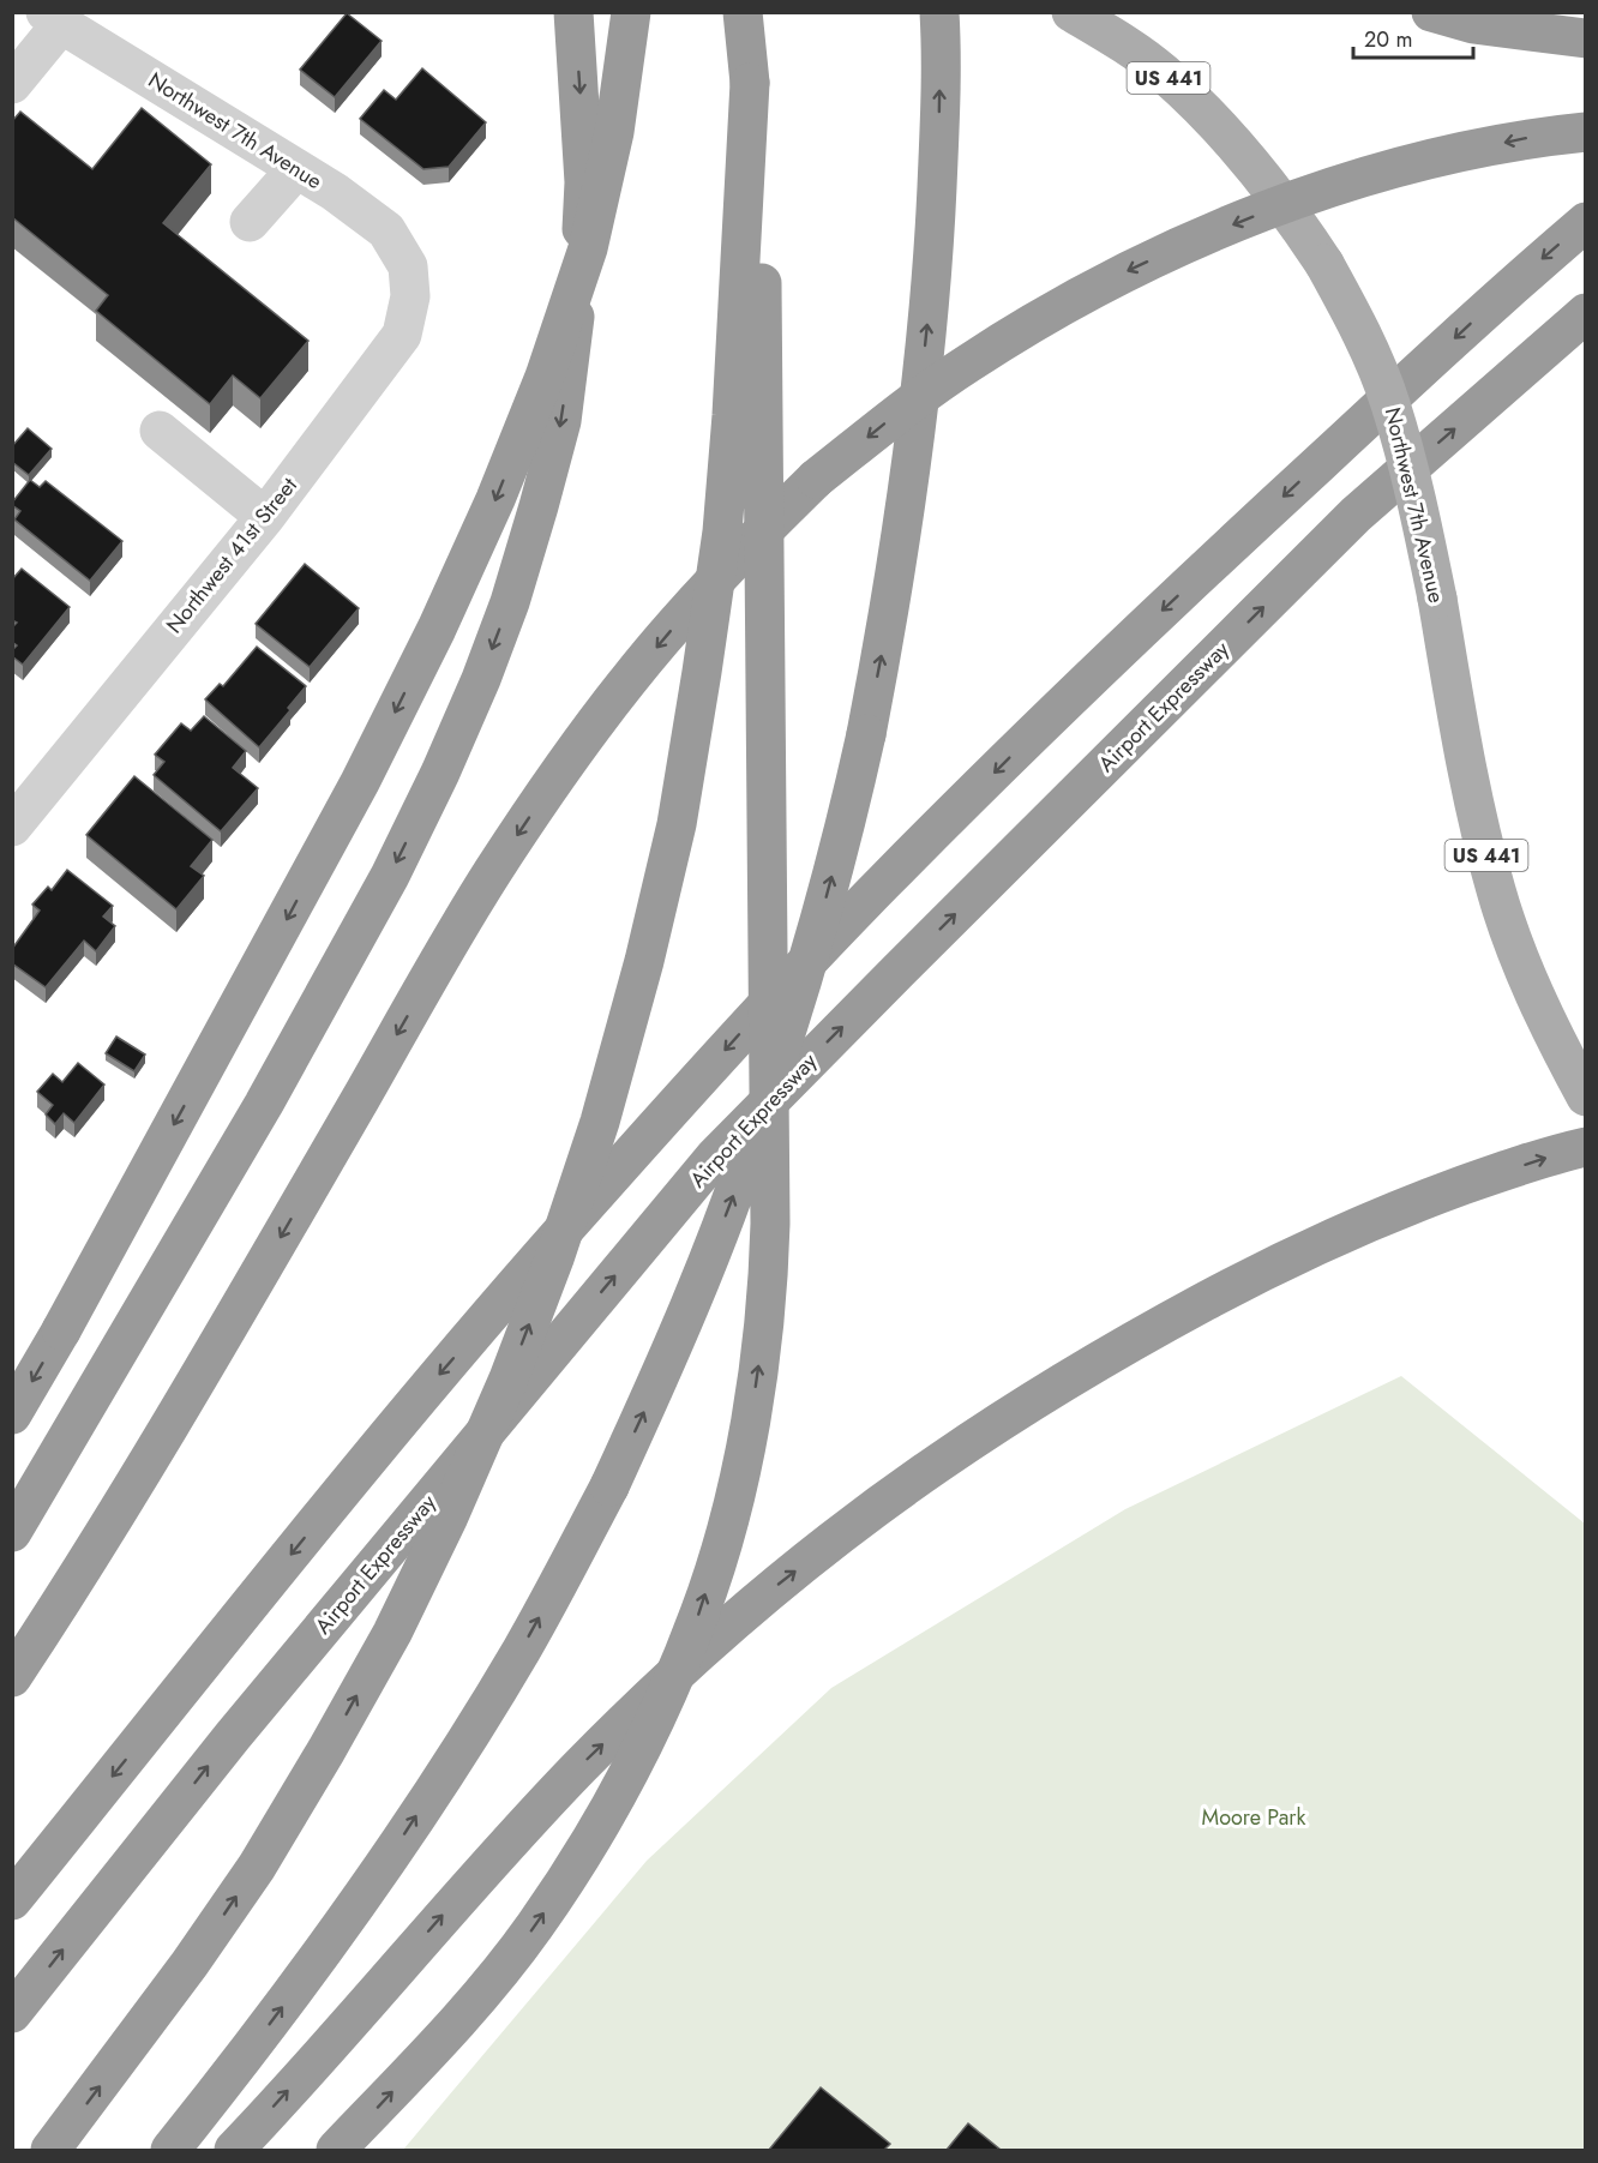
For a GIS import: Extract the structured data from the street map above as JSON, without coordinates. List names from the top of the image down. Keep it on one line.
{"streets":{"highway":["Airport Expressway"],"main road":["US 441","Northwest 7th Avenue"],"street":["Northwest 41st Street"]},"crossings":[["Northwest 7th Avenue","Northwest 41st Street"]],"parks":["Moore Park"],"scale_bar":"20 m"}
